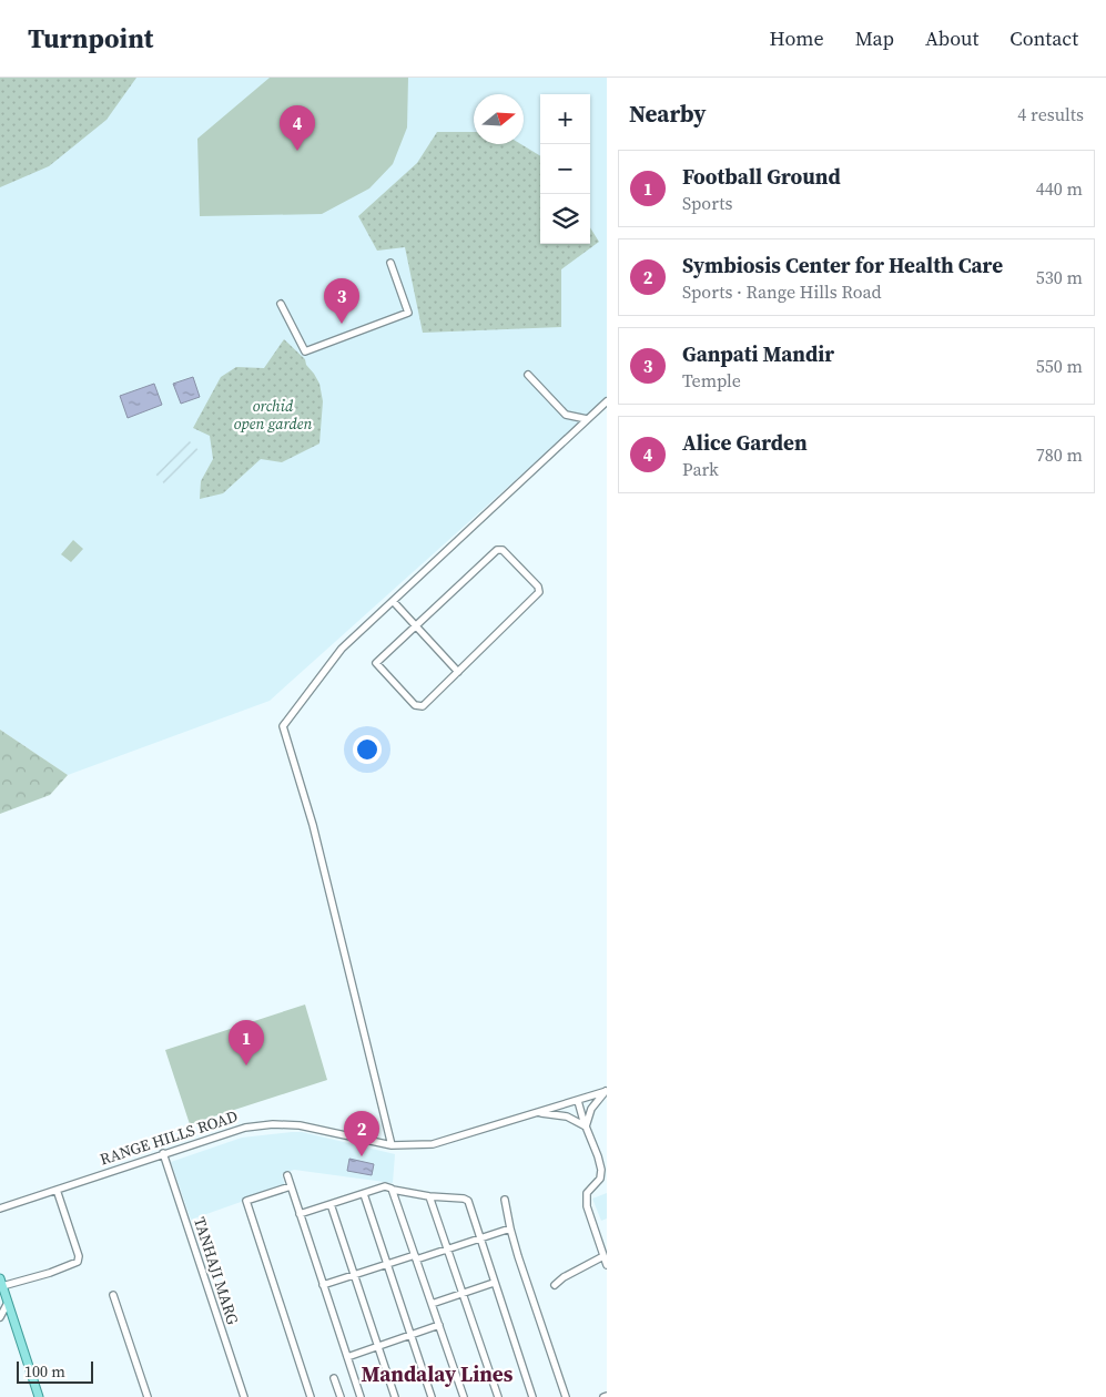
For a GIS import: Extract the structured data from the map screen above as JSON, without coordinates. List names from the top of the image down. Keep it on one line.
{"streets":{"street":["RANGE HILLS ROAD","TANHAJI MARG"]},"crossings":[["RANGE HILLS ROAD","TANHAJI MARG"]],"districts":["Mandalay Lines"],"parks":["orchid open garden"],"scale_bar":"100 m","north":"right","page":{"header":"Turnpoint","nav":["Home","Map","About","Contact"],"heading":["Nearby","4 results"],"map_buttons":["+","−"],"pins":["4","3","1","2"],"list":[{"mark":"1","name":"Football Ground","note":"Sports","value":"440 m"},{"mark":"2","name":"Symbiosis Center for Health Care","note":"Sports · Range Hills Road","value":"530 m"},{"mark":"3","name":"Ganpati Mandir","note":"Temple","value":"550 m"},{"mark":"4","name":"Alice Garden","note":"Park","value":"780 m"}],"scale":"100 m"}}
